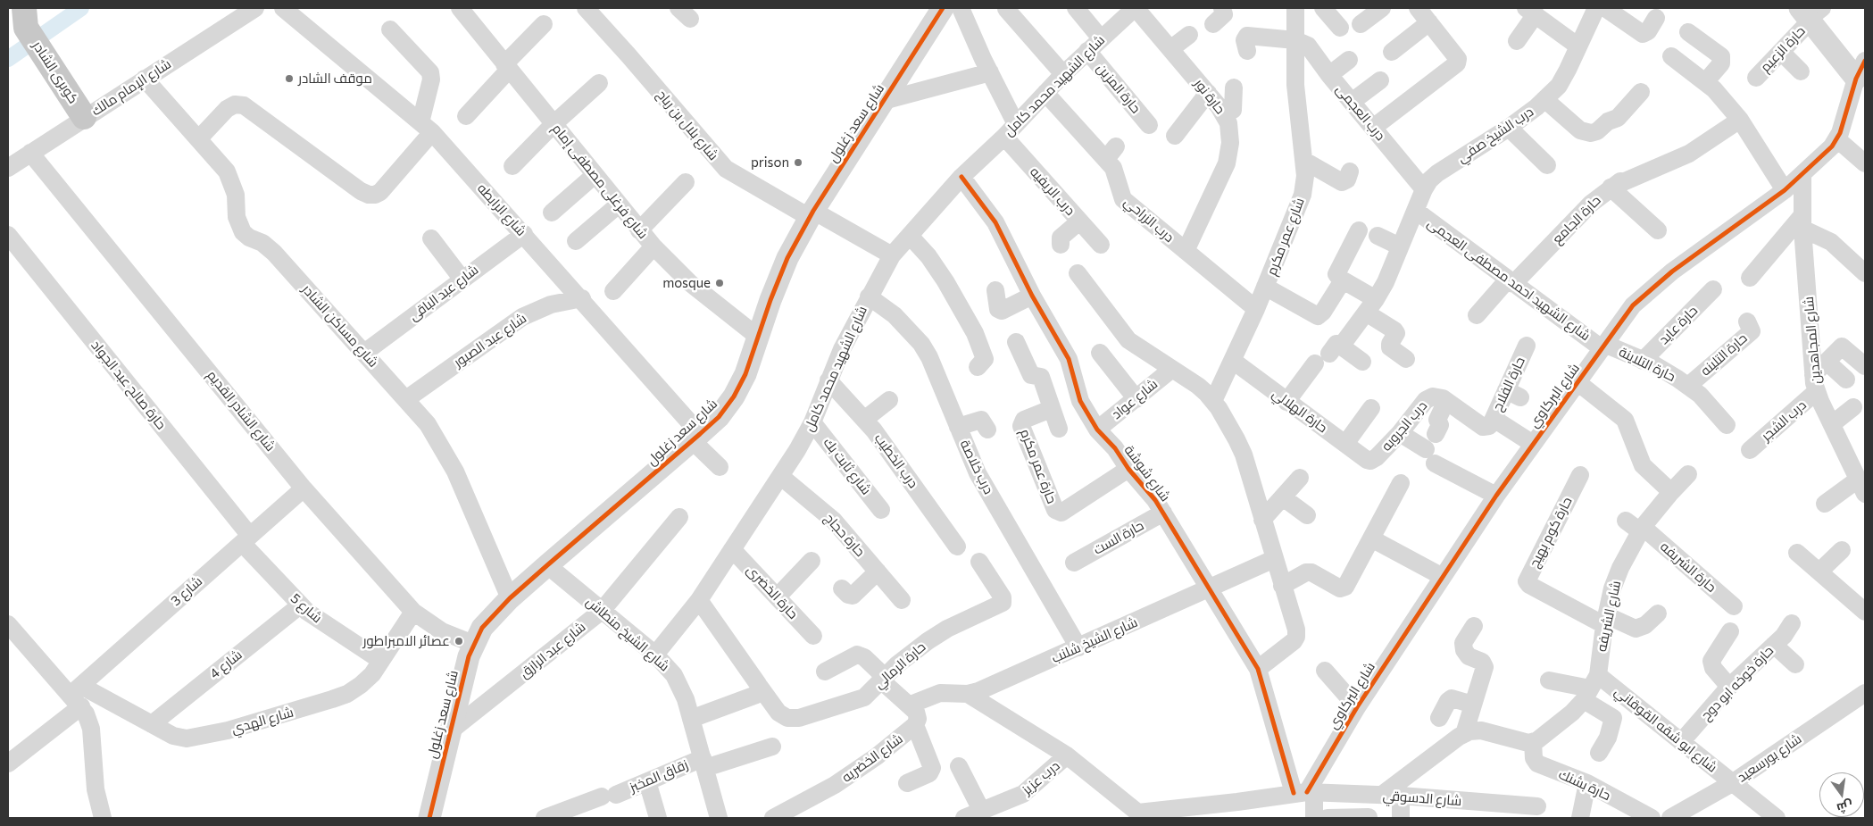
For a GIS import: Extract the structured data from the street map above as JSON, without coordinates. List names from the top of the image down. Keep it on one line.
{"streets":{"highway":["كوبرى الشادر"],"street":["حارة الزعيم","شارع الشهيد محمد كامل","شارع الإمام مالك","حارة المزين","حارة نور","درب العجمى","شارع سعد زغلول","شارع بلال بن رباح","درب الشيخ صفي","شارع فرغلى مصطفى إمام","درب الريفيه","شارع الرابطه","درب الزراحي","حارة الجامع","شارع عمر مكرم","شارع الشهيد احمد مصطفى العجمى","شارع عبد الباقى","حارة عايد","شارع مساكن الشادر","شارع عبد الصبور","شارع المجاهدين","حارة التلينه","حارة التلاينة","حارة الفلاح","حارة صالح عبد الجواد","شارع البركاوي","شارع عواد","شارع الشادر القديم","حارة الهلالي","درب الشجر","درب الجروبه","درب الخطيب","شارع ثابت بك","حارة عمر مكرم","درب خلاصة","شارع شوشة","حارة كوم بهيج","حارة حجاج","حارة الست","حارة الشريفه","شارع 3","حارة الخضرى","شارع 5","شارع الشريفه","شارع الشيخ منطاش","شارع الشيخ شلنب","شارع عبد الرازق","شارع 4","حارة الرمالي","حارة خوخه ابو دوح","شارع الهدي","شارع ابو شقه القوقاني","شارع الخضريه","شارع بورسعيد","زقاق المخبز","درب عزيز","حارة بشنك","شارع الدسوقي"]},"crossings":[["كوبرى الشادر","شارع الإمام مالك"],["شارع الشهيد محمد كامل","حارة المزين"],["شارع الشهيد محمد كامل","حارة نور"],["شارع الشهيد محمد كامل","شارع بلال بن رباح"],["شارع الشهيد محمد كامل","درب الريفيه"],["شارع الشهيد محمد كامل","درب الزراحي"],["شارع الشهيد محمد كامل","درب الخطيب"],["شارع الشهيد محمد كامل","شارع ثابت بك"],["شارع الشهيد محمد كامل","درب خلاصة"],["شارع الشهيد محمد كامل","شارع شوشة"],["شارع الشهيد محمد كامل","حارة حجاج"],["شارع الشهيد محمد كامل","حارة الخضرى"],["شارع الشهيد محمد كامل","شارع الشيخ منطاش"],["شارع الإمام مالك","شارع مساكن الشادر"],["شارع الإمام مالك","شارع الشادر القديم"],["حارة نور","درب الزراحي"],["درب العجمى","درب الشيخ صفي"],["درب العجمى","شارع عمر مكرم"],["شارع سعد زغلول","شارع بلال بن رباح"],["شارع سعد زغلول","شارع فرغلى مصطفى إمام"],["شارع سعد زغلول","شارع الرابطه"],["شارع سعد زغلول","شارع مساكن الشادر"],["شارع سعد زغلول","شارع الشادر القديم"],["شارع سعد زغلول","شارع الشيخ منطاش"],["شارع سعد زغلول","شارع عبد الرازق"],["درب الشيخ صفي","شارع الشهيد احمد مصطفى العجمى"],["درب الشيخ صفي","حارة الهلالي"],["شارع الرابطه","شارع عبد الباقى"],["شارع الرابطه","شارع عبد الصبور"],["درب الزراحي","شارع عمر مكرم"],["حارة الجامع","شارع الشهيد احمد مصطفى العجمى"],["شارع عمر مكرم","حارة الهلالي"],["شارع الشهيد احمد مصطفى العجمى","حارة التلاينة"],["شارع الشهيد احمد مصطفى العجمى","شارع البركاوي"],["شارع عبد الباقى","شارع مساكن الشادر"],["حارة عايد","حارة التلاينة"],["شارع مساكن الشادر","شارع عبد الصبور"],["شارع المجاهدين","شارع البركاوي"],["شارع المجاهدين","درب الشجر"],["حارة التلينه","حارة التلاينة"],["حارة التلاينة","شارع البركاوي"],["حارة الفلاح","درب الجروبه"],["حارة صالح عبد الجواد","شارع 3"],["حارة صالح عبد الجواد","شارع 5"],["شارع البركاوي","درب الجروبه"],["شارع البركاوي","شارع شوشة"],["شارع البركاوي","شارع الدسوقي"],["شارع عواد","شارع شوشة"],["شارع الشادر القديم","شارع 3"],["شارع الشادر القديم","شارع الهدي"],["حارة الهلالي","درب الجروبه"],["حارة عمر مكرم","شارع شوشة"],["درب خلاصة","شارع الشيخ شلنب"],["شارع شوشة","حارة الست"],["شارع شوشة","شارع الشيخ شلنب"],["شارع شوشة","شارع الدسوقي"],["حارة كوم بهيج","شارع الشريفه"],["حارة الشريفه","شارع الشريفه"],["شارع 3","شارع 5"],["شارع 3","شارع الهدي"],["شارع 5","شارع 4"],["شارع 5","شارع الهدي"],["شارع الشريفه","شارع ابو شقه القوقاني"],["شارع الشيخ منطاش","شارع عبد الرازق"],["شارع الشيخ منطاش","زقاق المخبز"],["شارع الشيخ شلنب","شارع الخضريه"],["شارع 4","شارع الهدي"],["حارة خوخه ابو دوح","شارع ابو شقه القوقاني"],["شارع ابو شقه القوقاني","شارع بورسعيد"]],"places":["موقف الشادر","prison","mosque","عصائر الامبراطور"],"north":"bottom"}
